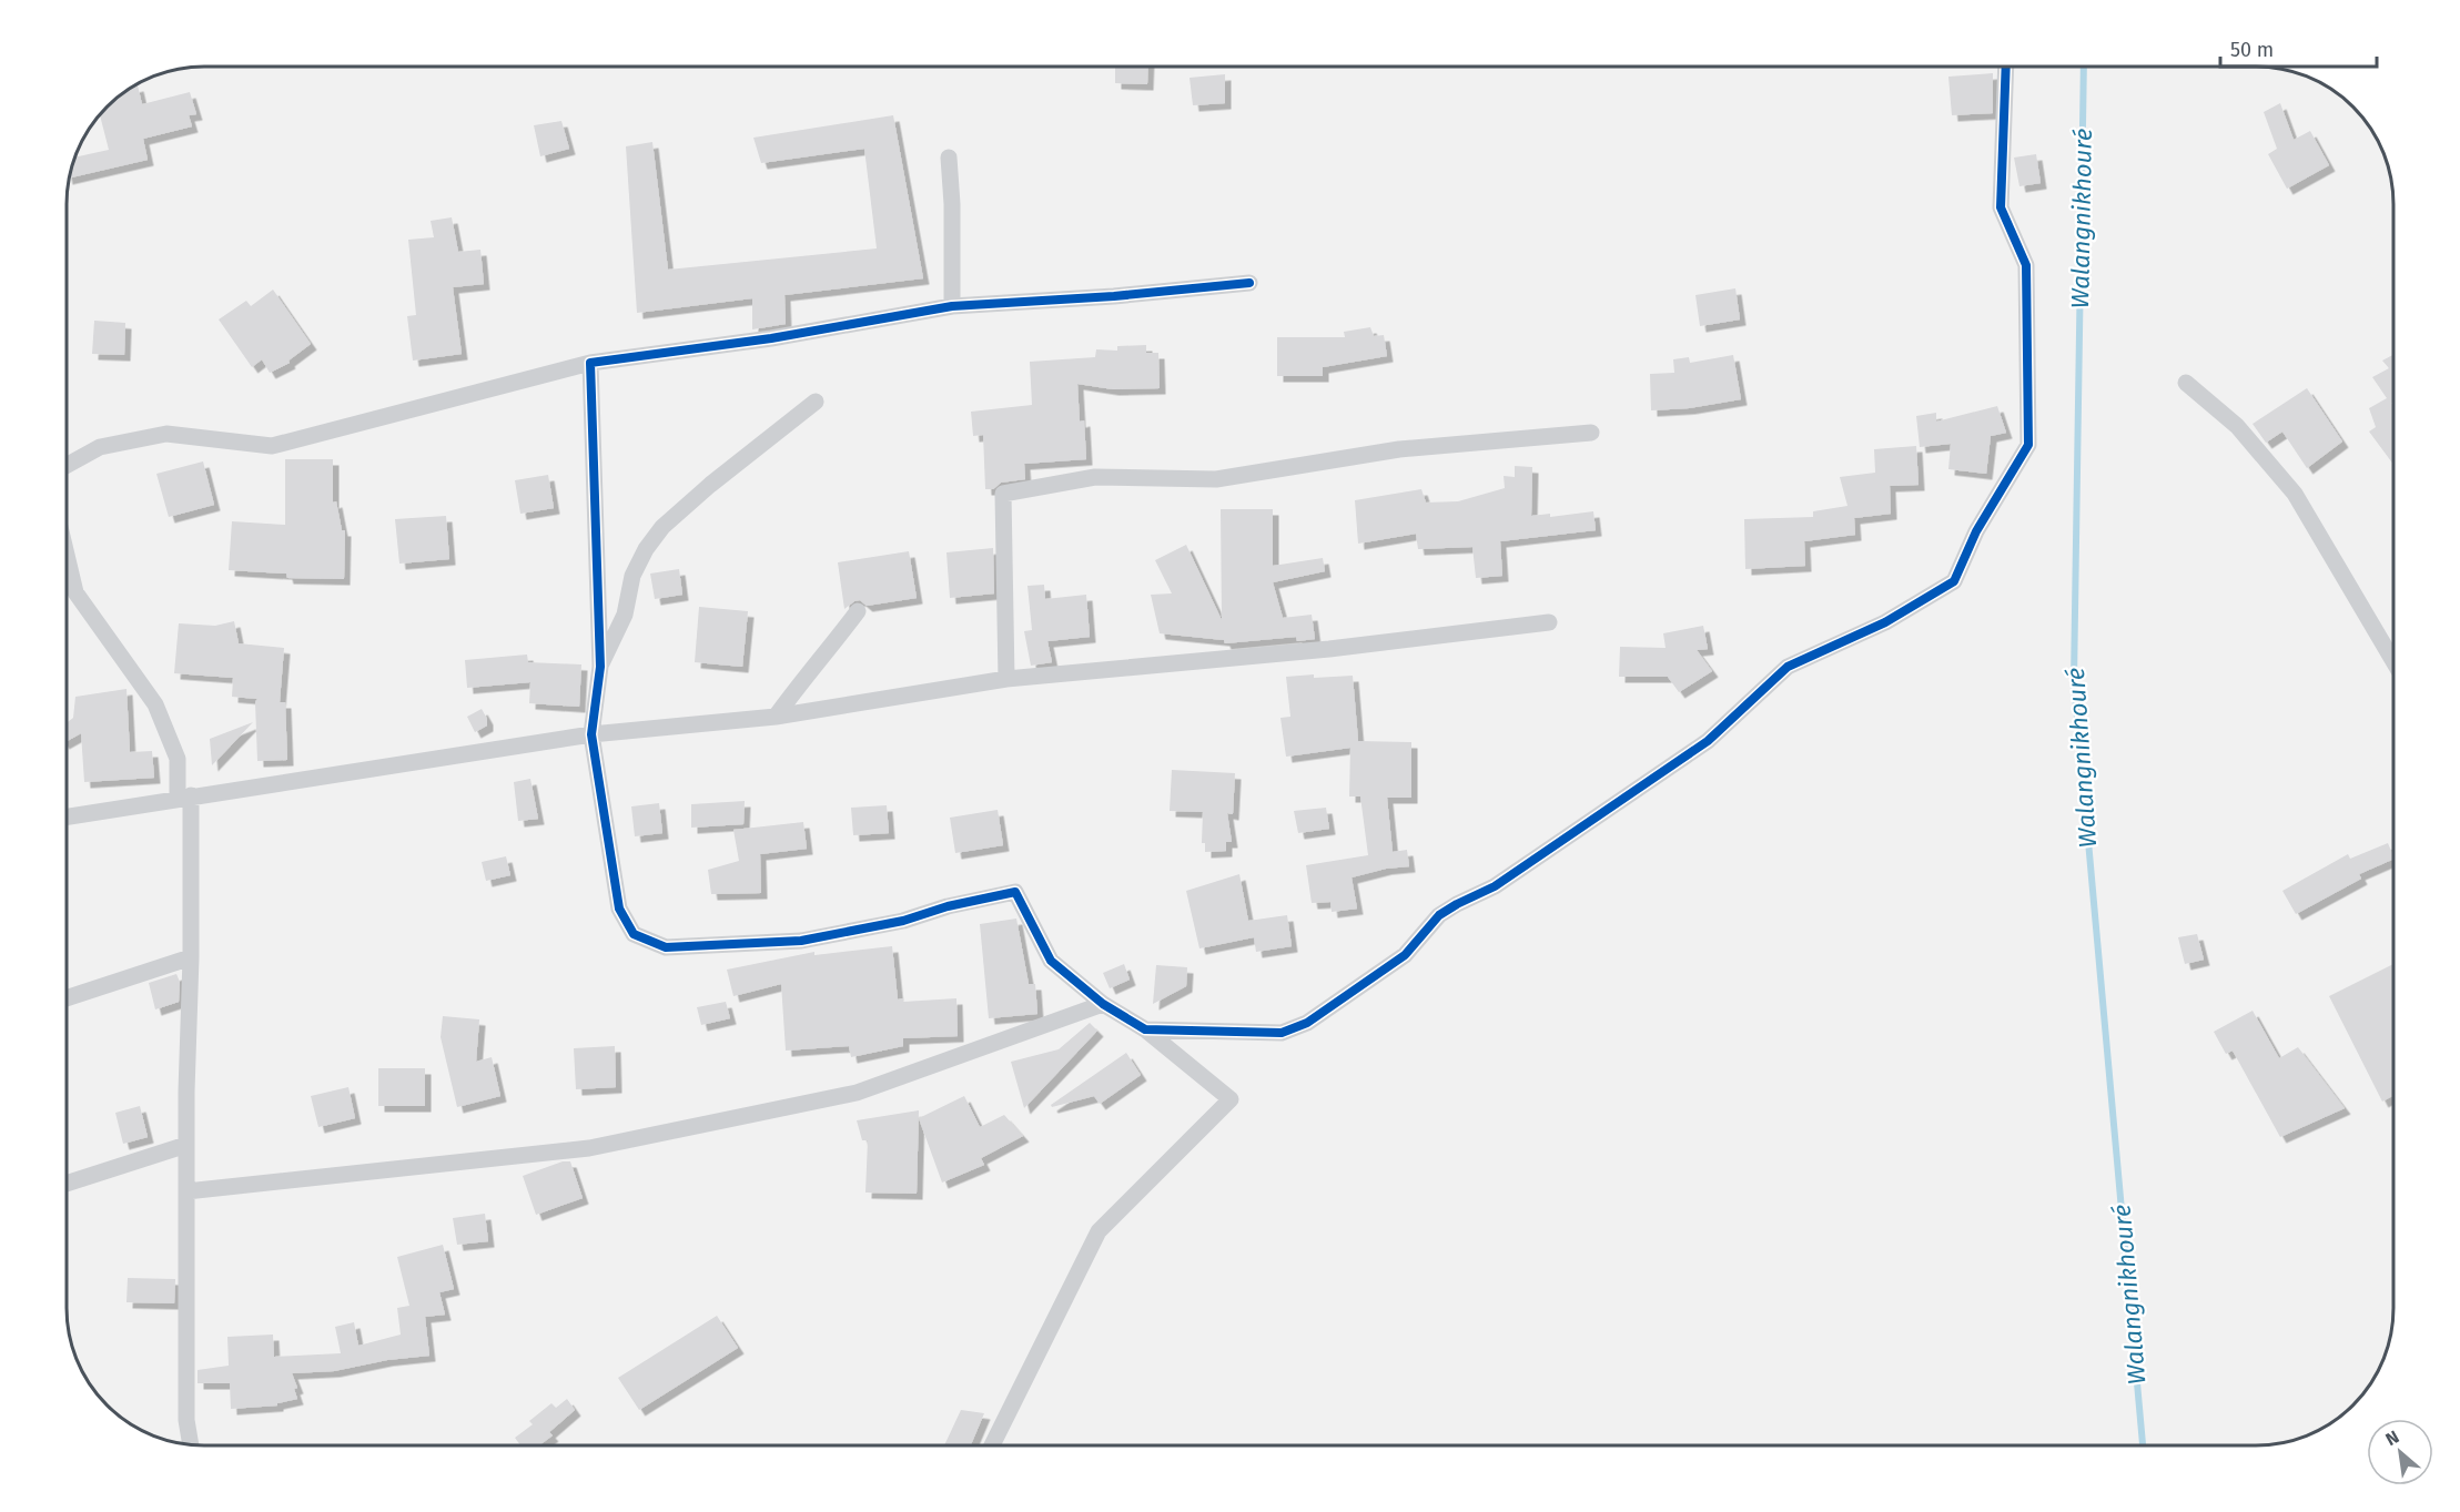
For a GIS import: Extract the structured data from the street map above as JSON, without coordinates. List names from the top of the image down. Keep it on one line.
{"water":["Walangnikhouré"],"scale_bar":"50 m","north":"top left"}
